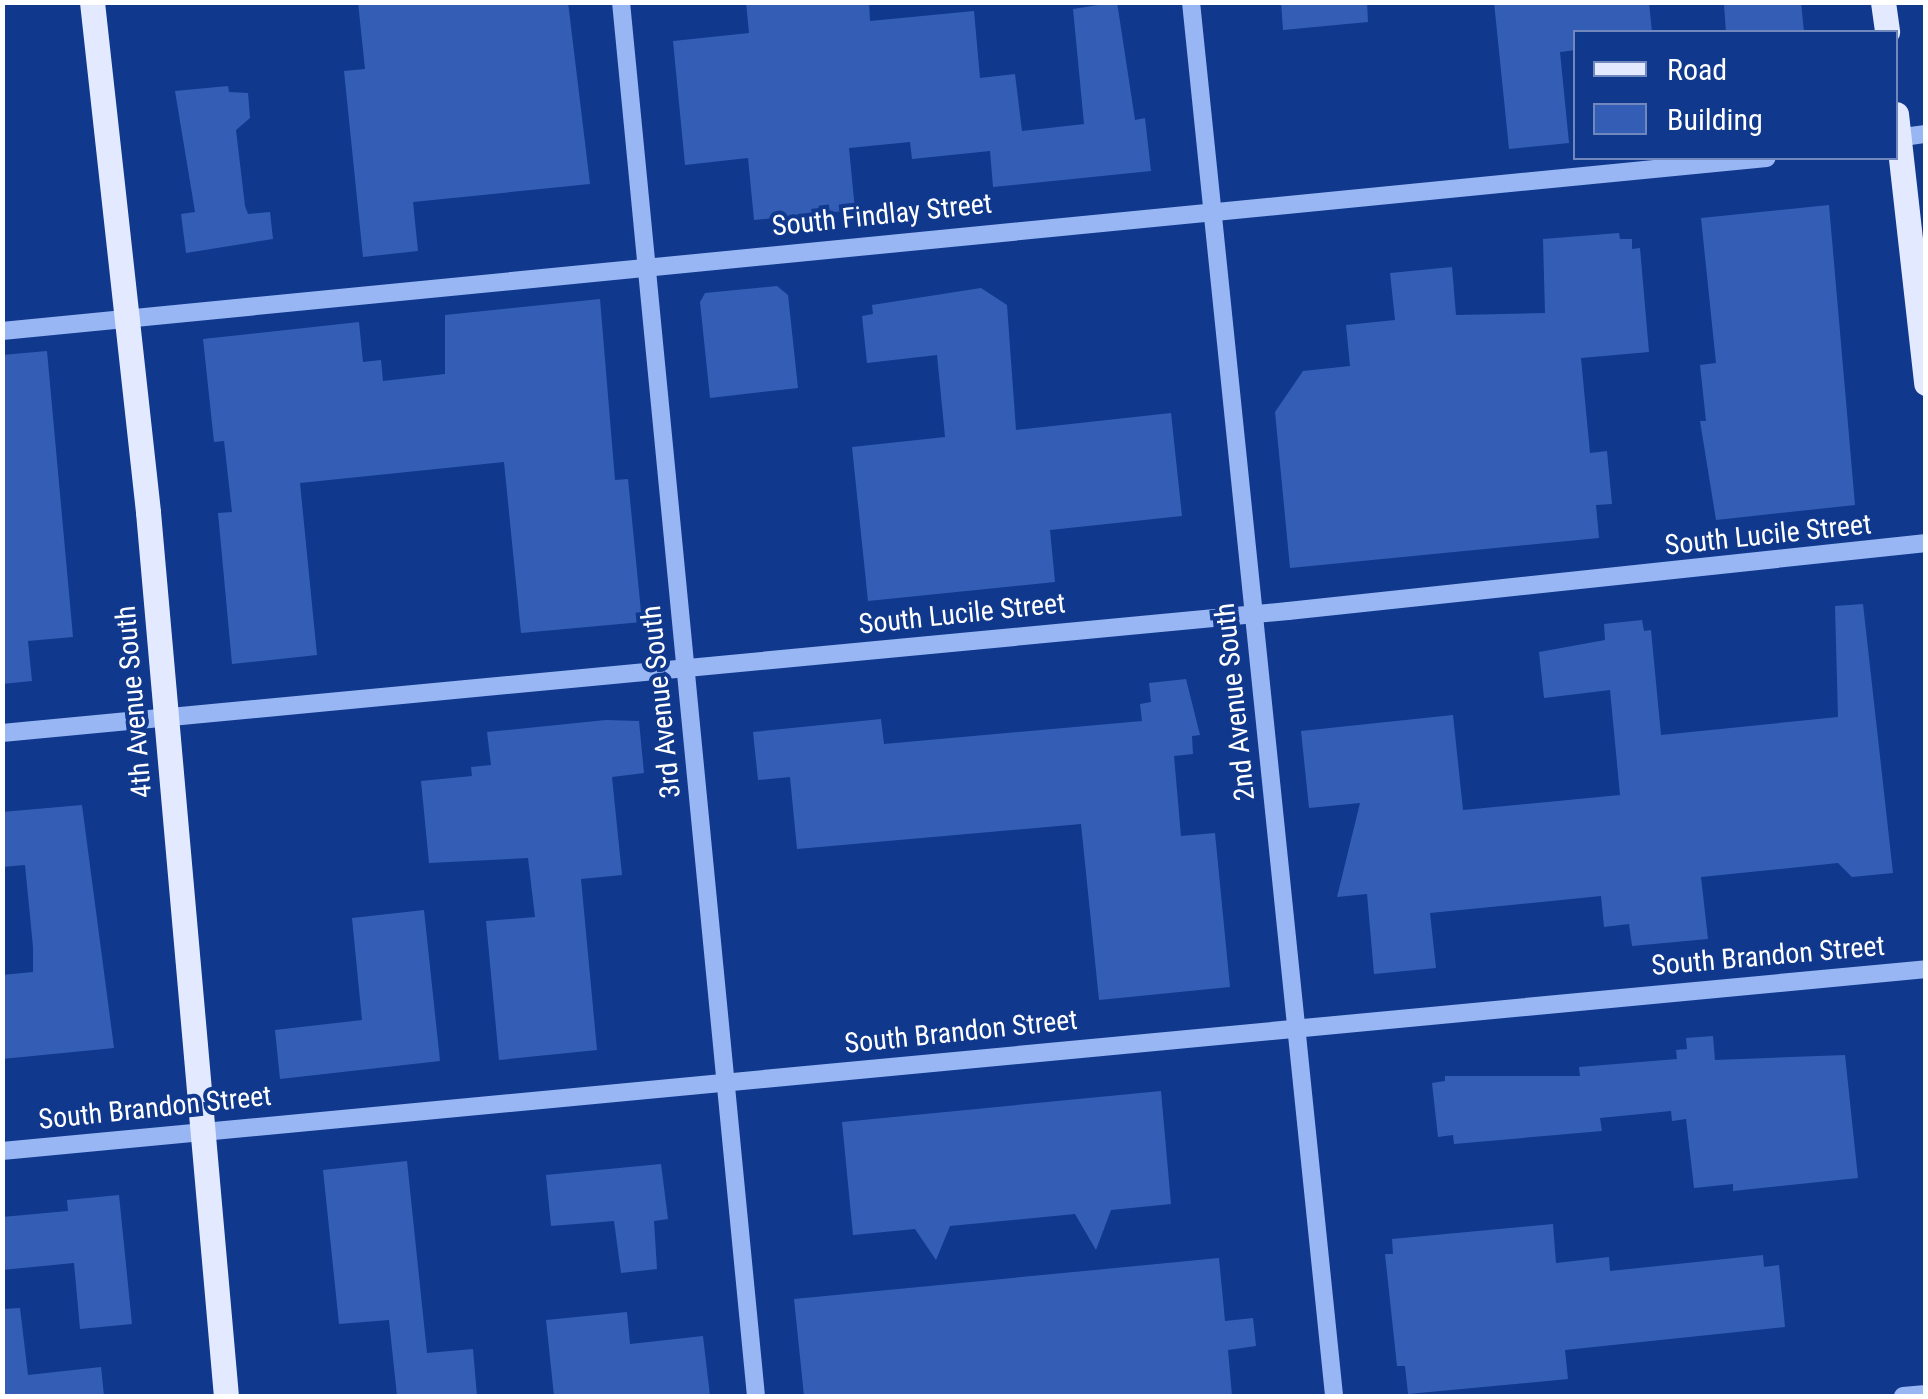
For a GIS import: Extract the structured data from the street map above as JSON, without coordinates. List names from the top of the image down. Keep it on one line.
{"streets":{"main road":["4th Avenue South"],"street":["South Findlay Street","South Lucile Street","3rd Avenue South","2nd Avenue South","South Brandon Street"]},"crossings":[["South Findlay Street","4th Avenue South"],["South Findlay Street","3rd Avenue South"],["South Findlay Street","2nd Avenue South"],["South Lucile Street","4th Avenue South"],["South Lucile Street","3rd Avenue South"],["South Lucile Street","2nd Avenue South"],["4th Avenue South","South Brandon Street"],["3rd Avenue South","South Brandon Street"],["2nd Avenue South","South Brandon Street"]],"legend":["Road","Building"]}
